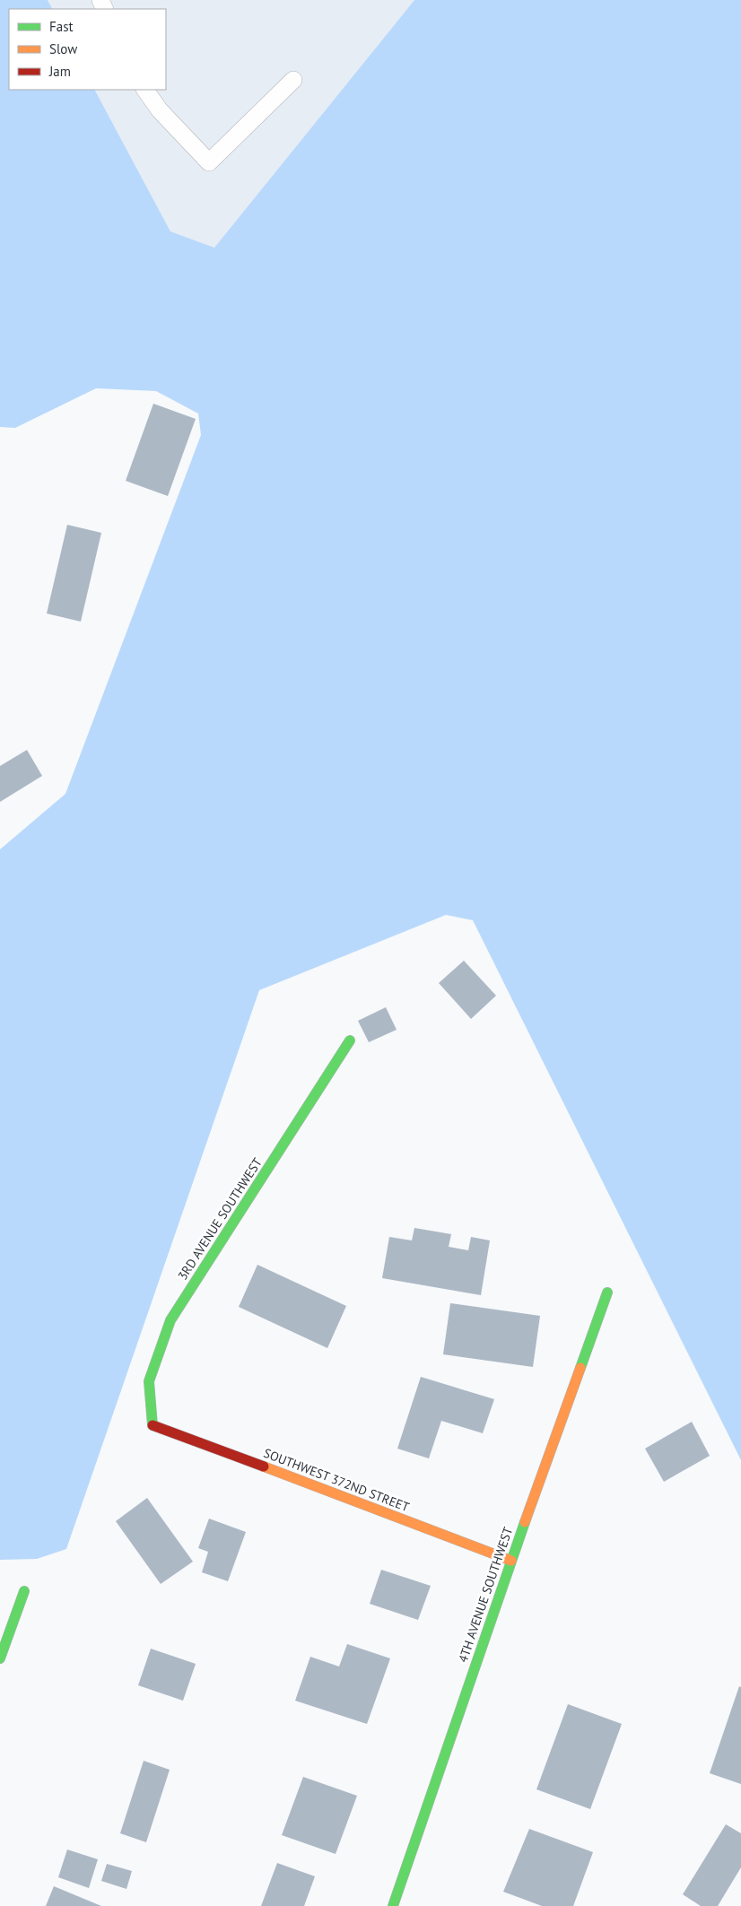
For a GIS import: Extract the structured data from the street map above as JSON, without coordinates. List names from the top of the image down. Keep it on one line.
{"streets":{"street":["3RD AVENUE SOUTHWEST","SOUTHWEST 372ND STREET","4TH AVENUE SOUTHWEST"]},"crossings":[["3RD AVENUE SOUTHWEST","SOUTHWEST 372ND STREET"],["SOUTHWEST 372ND STREET","4TH AVENUE SOUTHWEST"]],"legend":["Fast","Slow","Jam"]}
